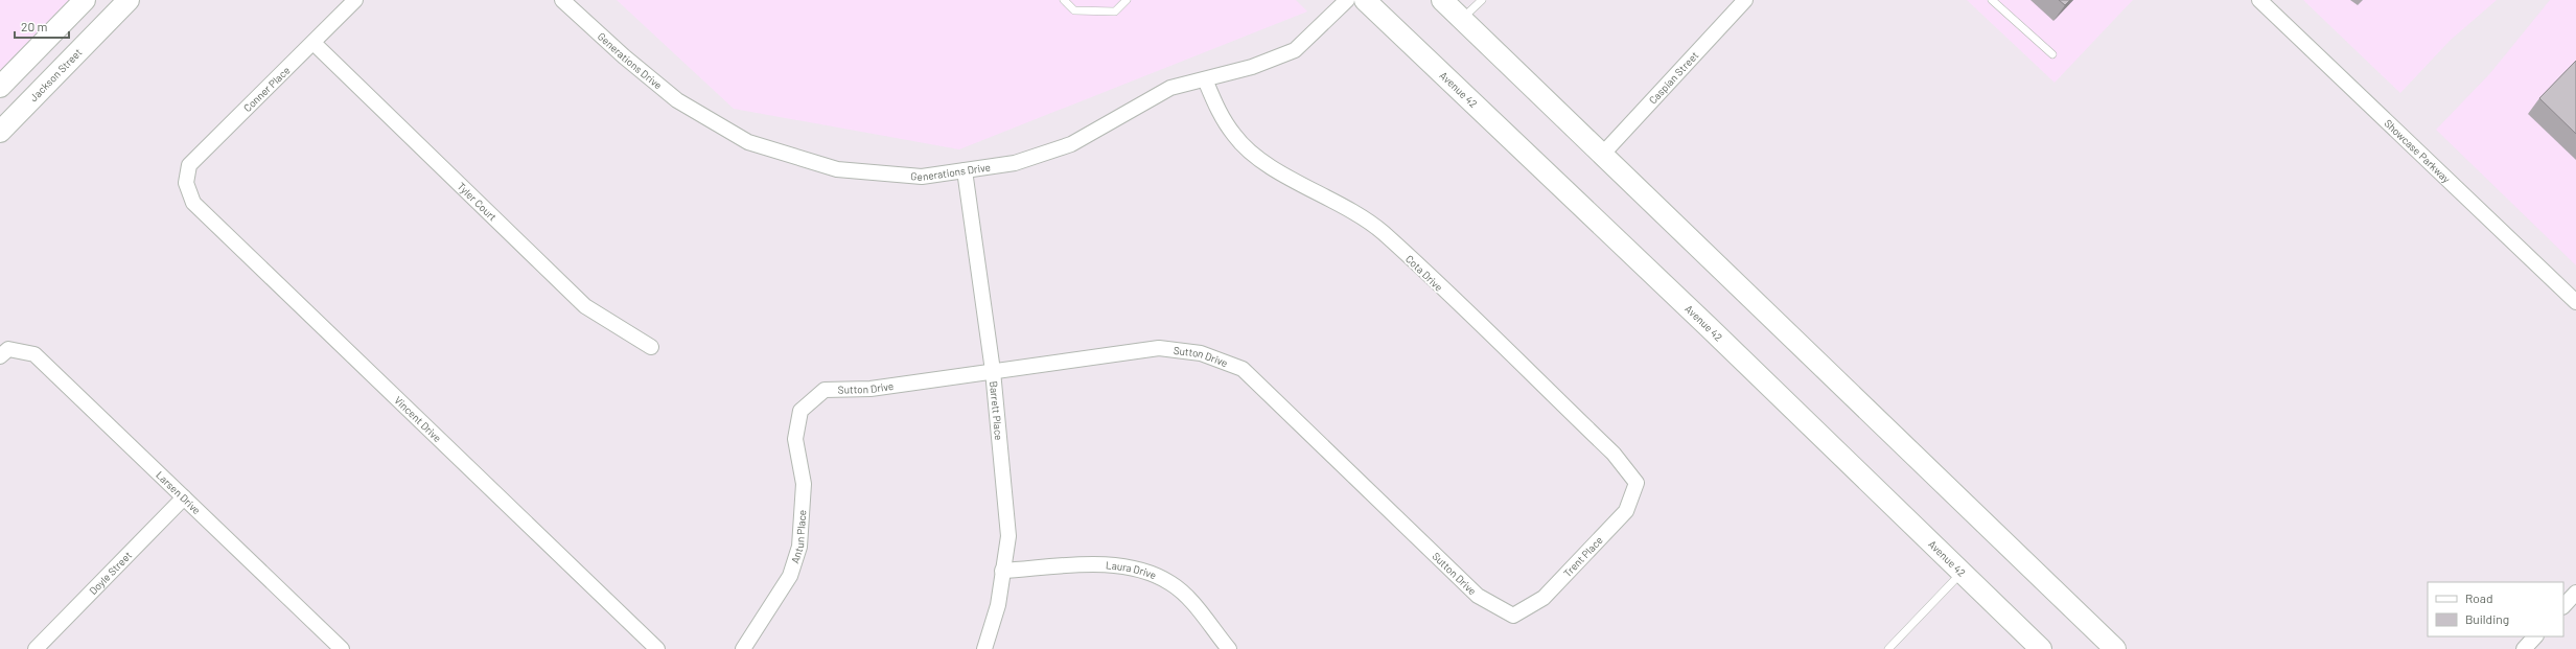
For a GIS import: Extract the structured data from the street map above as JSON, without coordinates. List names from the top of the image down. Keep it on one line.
{"streets":{"main road":["Jackson Street","Avenue 42"],"street":["Generations Drive","Caspian Street","Conner Place","Showcase Parkway","Tyler Court","Cota Drive","Sutton Drive","Barrett Place","Vincent Drive","Larsen Drive","Antun Place","Trent Place","Laura Drive","Doyle Street"]},"crossings":[["Generations Drive","Cota Drive"],["Generations Drive","Barrett Place"],["Conner Place","Tyler Court"],["Conner Place","Vincent Drive"],["Cota Drive","Trent Place"],["Sutton Drive","Barrett Place"],["Sutton Drive","Antun Place"],["Sutton Drive","Trent Place"],["Barrett Place","Laura Drive"],["Larsen Drive","Doyle Street"]],"legend":["Road","Building"],"scale_bar":"20 m"}
